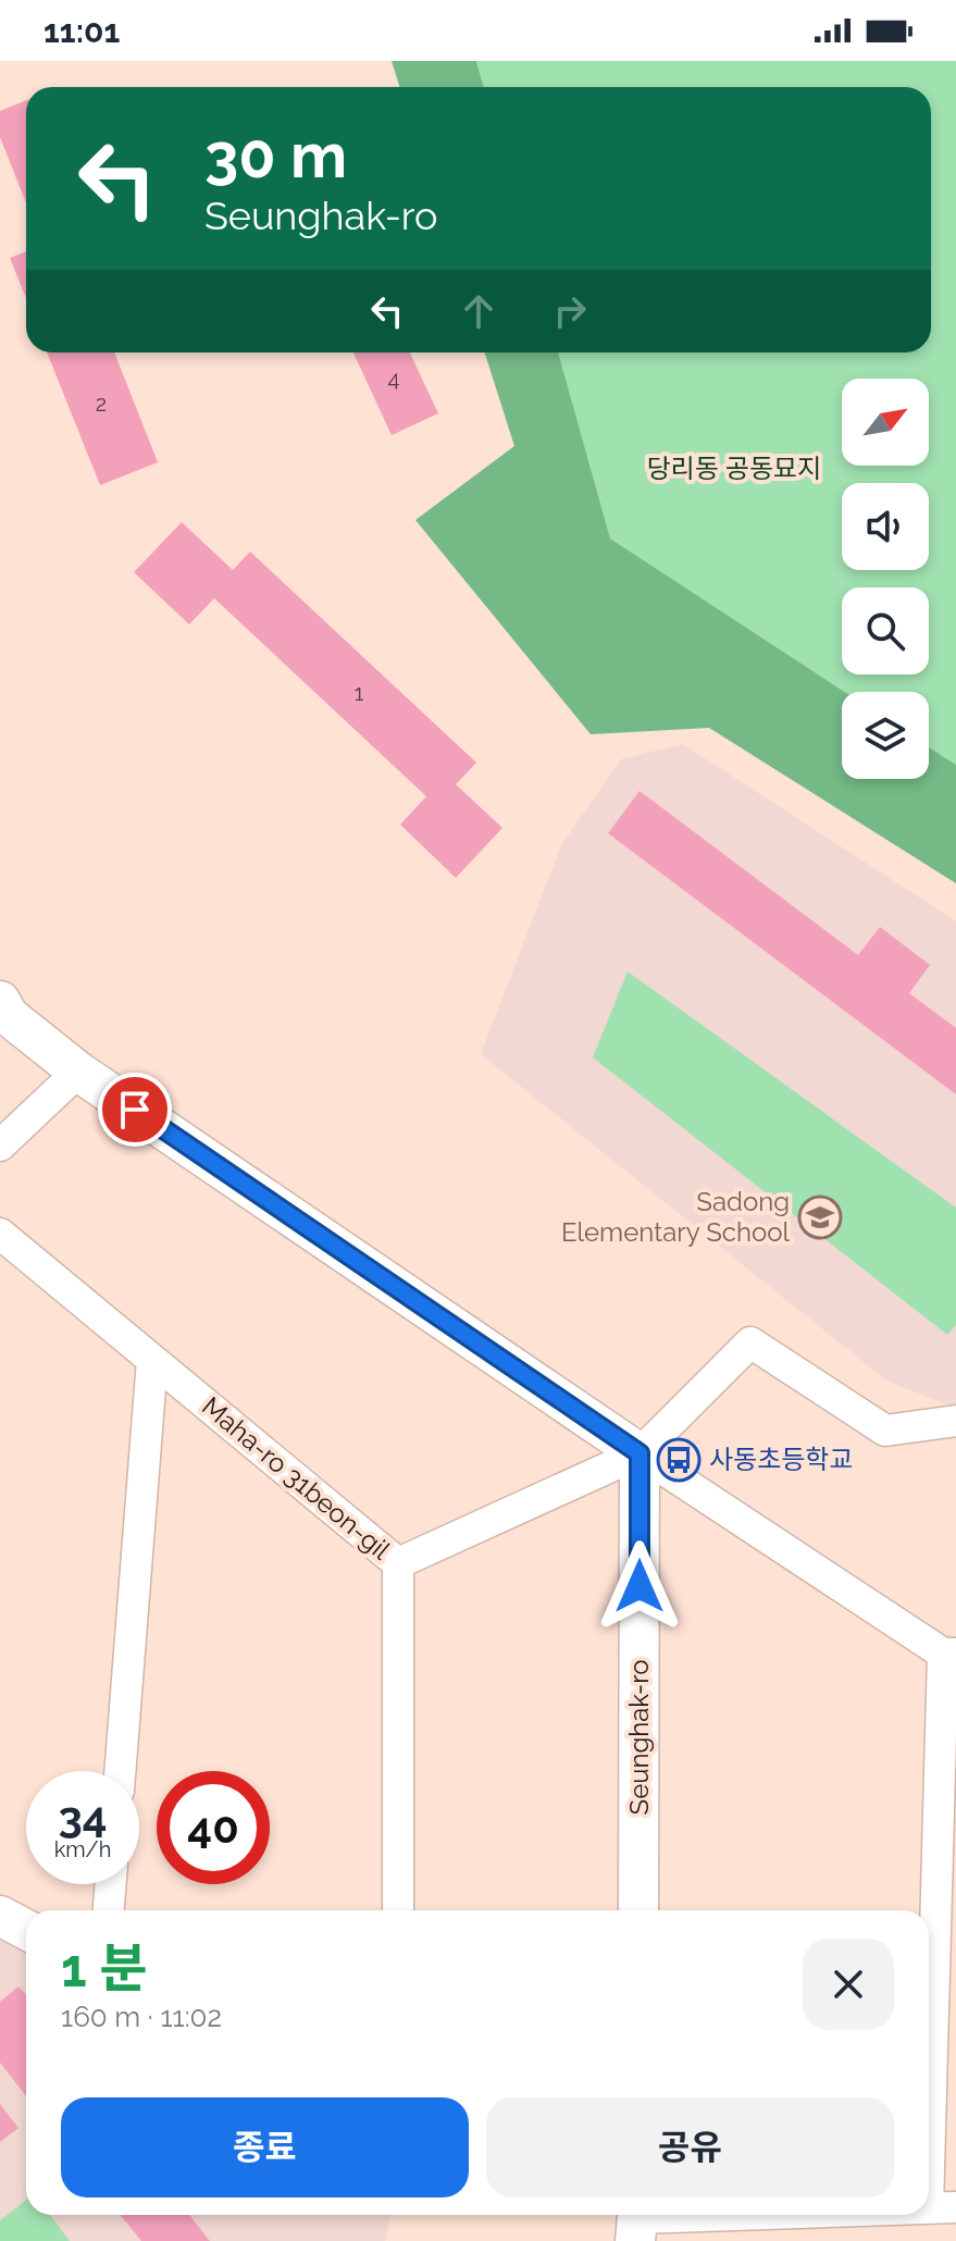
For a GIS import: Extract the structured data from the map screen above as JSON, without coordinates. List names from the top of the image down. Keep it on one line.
{"streets":{"street":["Maha-ro 31beon-gil","Seunghak-ro"]},"parks":["당리동 공동묘지"],"places":{"school or university":["Sadong Elementary School"],"bus stop":["사동초등학교"]},"house_numbers":["4","2","1"],"north":"top right","page":{"status":"11:01","turn":["30 m","Seunghak-ro"],"speed":"34 km/h","limit":"40","heading":["1 분","160 m · 11:02"],"buttons":["종료","공유"]}}
